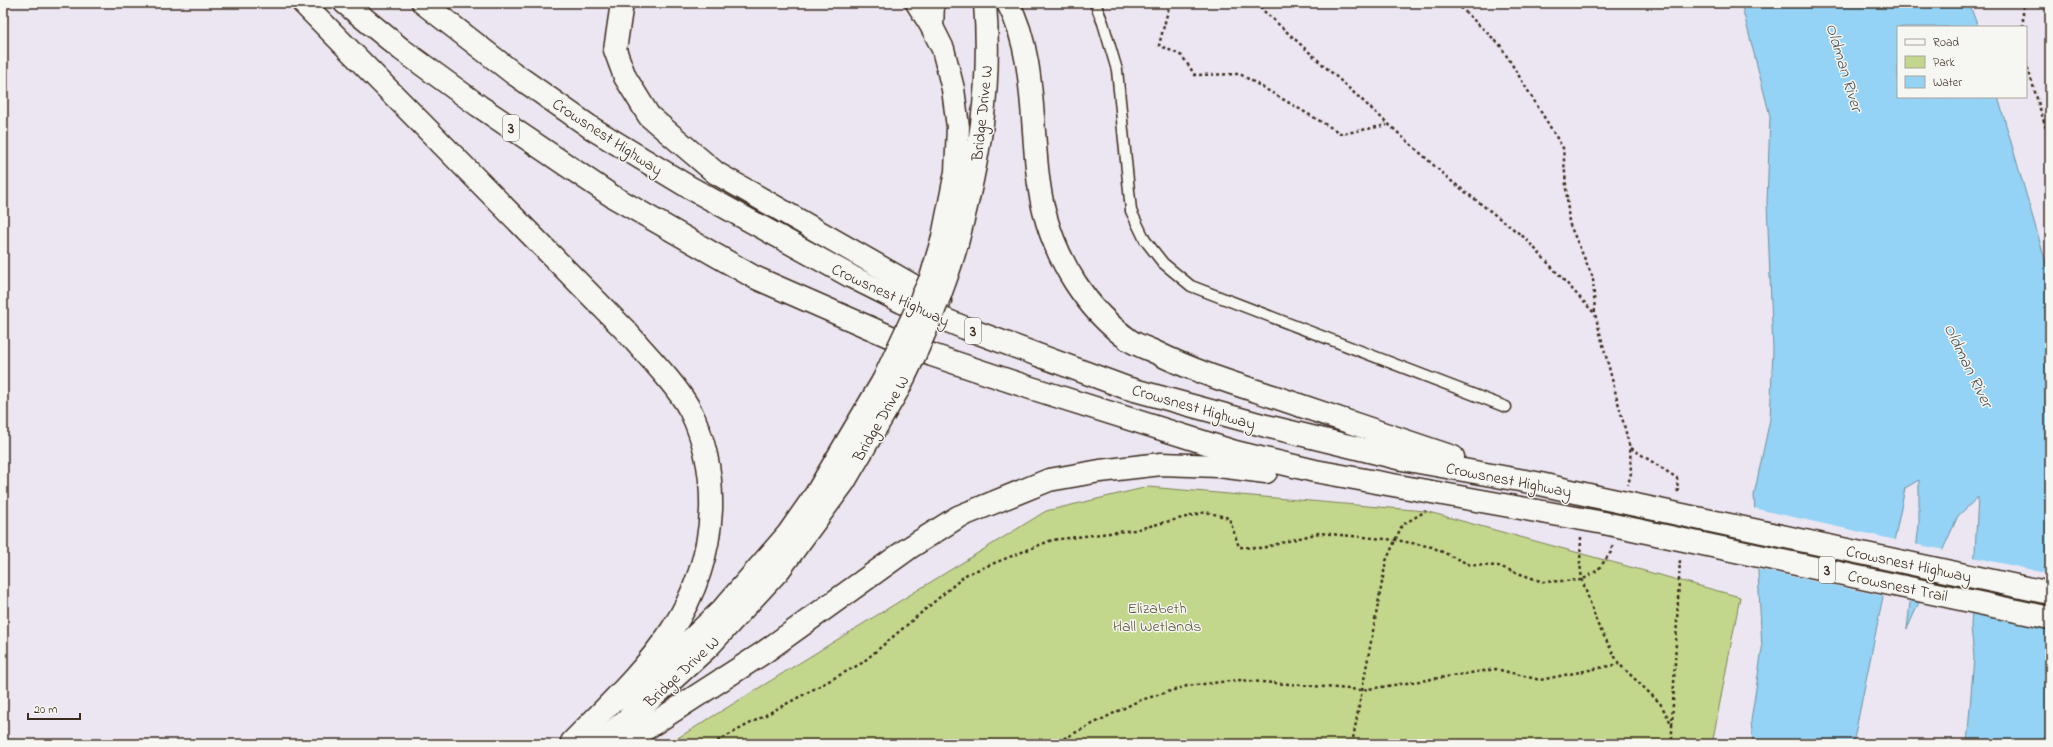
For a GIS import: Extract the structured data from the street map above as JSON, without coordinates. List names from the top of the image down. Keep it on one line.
{"streets":{"main road":["Bridge Drive W","3","Crowsnest Highway","Crowsnest Trail"]},"crossings":[["Crowsnest Highway","Crowsnest Trail"]],"water":["Oldman River"],"parks":["Elizabeth Hall Wetlands"],"legend":["Road","Park","Water"],"scale_bar":"20 m"}
